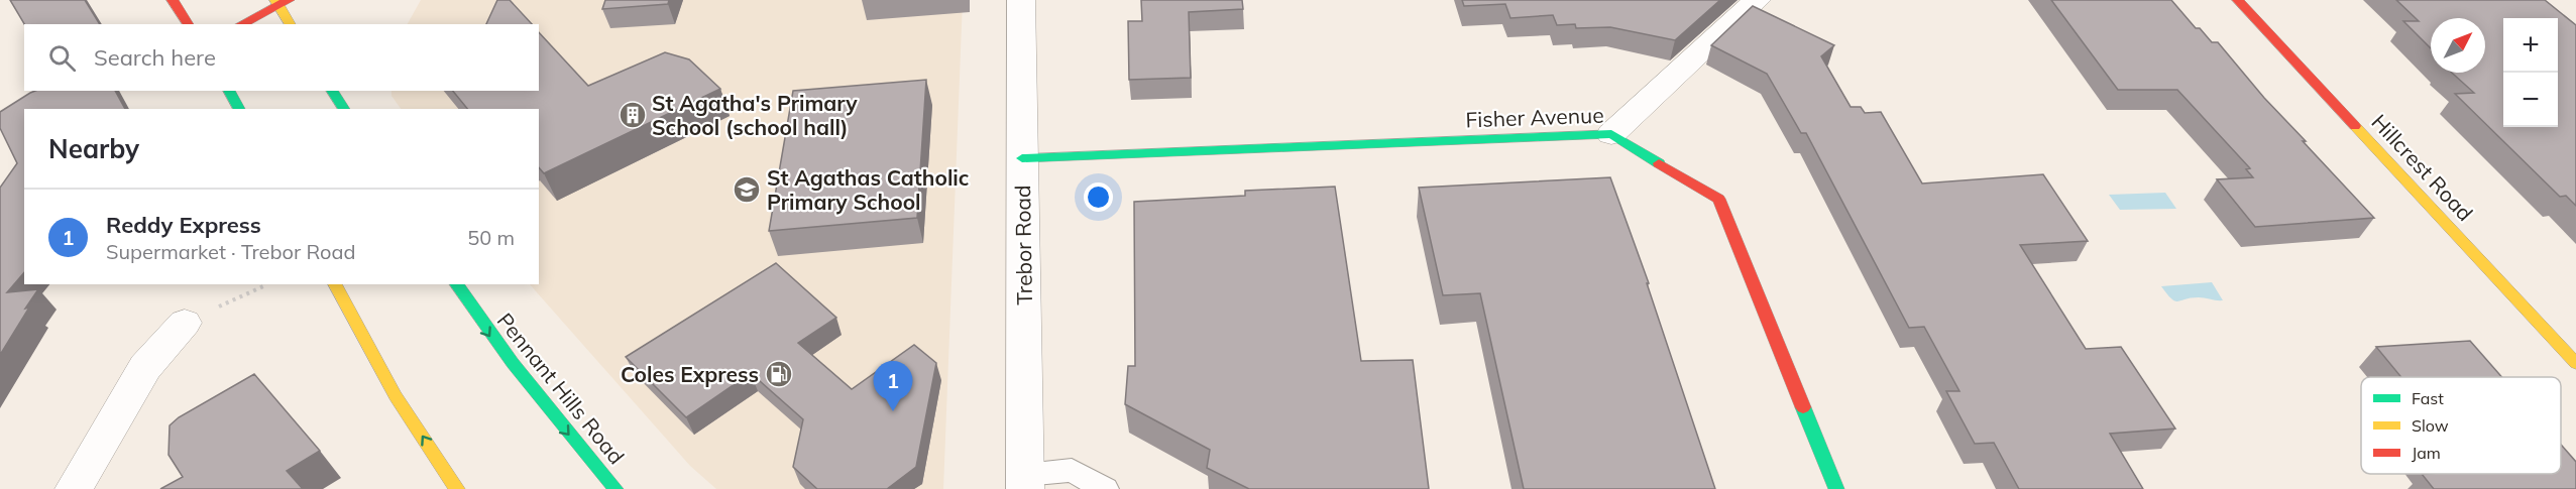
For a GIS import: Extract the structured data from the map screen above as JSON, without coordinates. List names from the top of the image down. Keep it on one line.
{"streets":{"main road":["Fisher Avenue","Hillcrest Road","Pennant Hills Road"],"street":["Trebor Road"]},"crossings":[["Fisher Avenue","Trebor Road"]],"places":{"building":["St Agatha's Primary School (school hall)"],"school or university":["St Agathas Catholic Primary School"],"fuel station":["Coles Express"]},"legend":["Fast","Slow","Jam"],"north":"top right","page":{"map_buttons":["+","−"],"search":"Search here","heading":"Nearby","list":[{"mark":"1","name":"Reddy Express","note":"Supermarket · Trebor Road","value":"50 m"}],"pins":"1"}}
